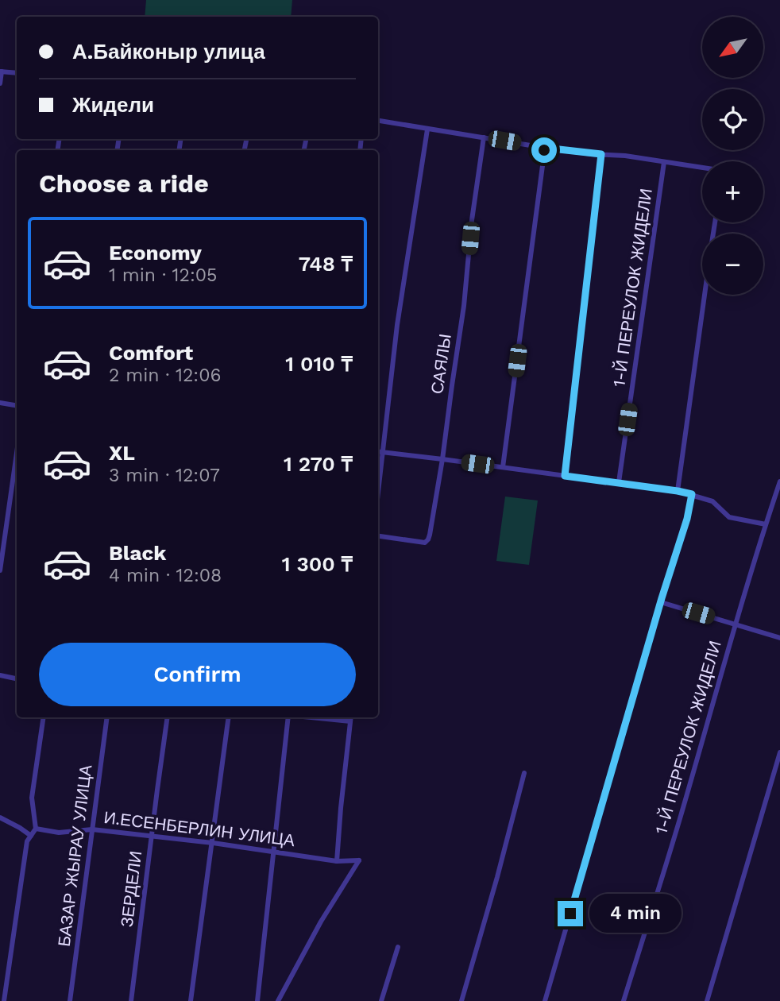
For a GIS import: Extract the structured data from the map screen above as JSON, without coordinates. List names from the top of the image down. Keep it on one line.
{"streets":{"street":["1-Й ПЕРЕУЛОК ЖИДЕЛИ","САЯЛЫ","И.ЕСЕНБЕРЛИН УЛИЦА","БАЗАР ЖЫРАУ УЛИЦА","ЗЕРДЕЛИ"]},"crossings":[["И.ЕСЕНБЕРЛИН УЛИЦА","БАЗАР ЖЫРАУ УЛИЦА"],["И.ЕСЕНБЕРЛИН УЛИЦА","ЗЕРДЕЛИ"]],"north":"bottom left","page":{"map_buttons":["+","−"],"banner":["А.Байконыр улица","Жидели"],"heading":"Choose a ride","list":[{"name":"Economy","note":"1 min · 12:05","value":"748 ₸"},{"name":"Comfort","note":"2 min · 12:06","value":"1 010 ₸"},{"name":"XL","note":"3 min · 12:07","value":"1 270 ₸"},{"name":"Black","note":"4 min · 12:08","value":"1 300 ₸"}],"buttons":"Confirm","bubble":"4 min"}}
